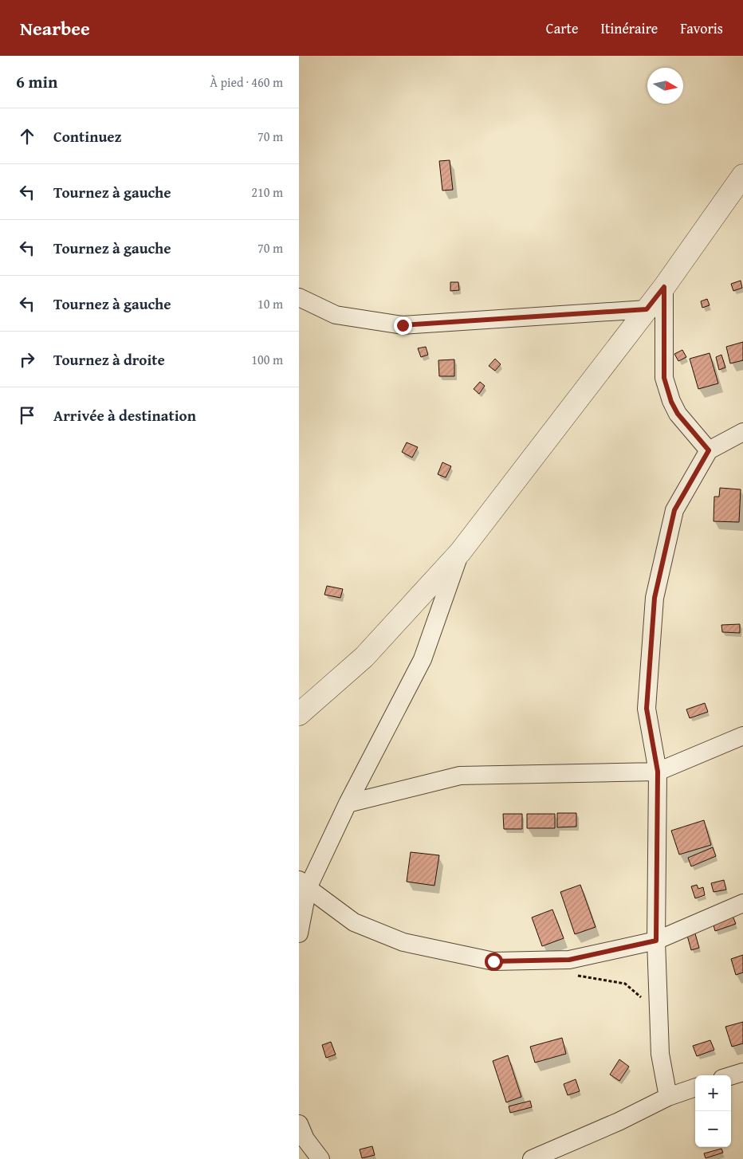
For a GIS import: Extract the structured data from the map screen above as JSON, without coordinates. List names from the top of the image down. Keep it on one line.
{"north":"right","page":{"header":"Nearbee","nav":["Carte","Itinéraire","Favoris"],"heading":["6 min","À pied · 460 m"],"list":[["Continuez","70 m"],["Tournez à gauche","210 m"],["Tournez à gauche","70 m"],["Tournez à gauche","10 m"],["Tournez à droite","100 m"],"Arrivée à destination"],"map_buttons":["+","−"]}}
